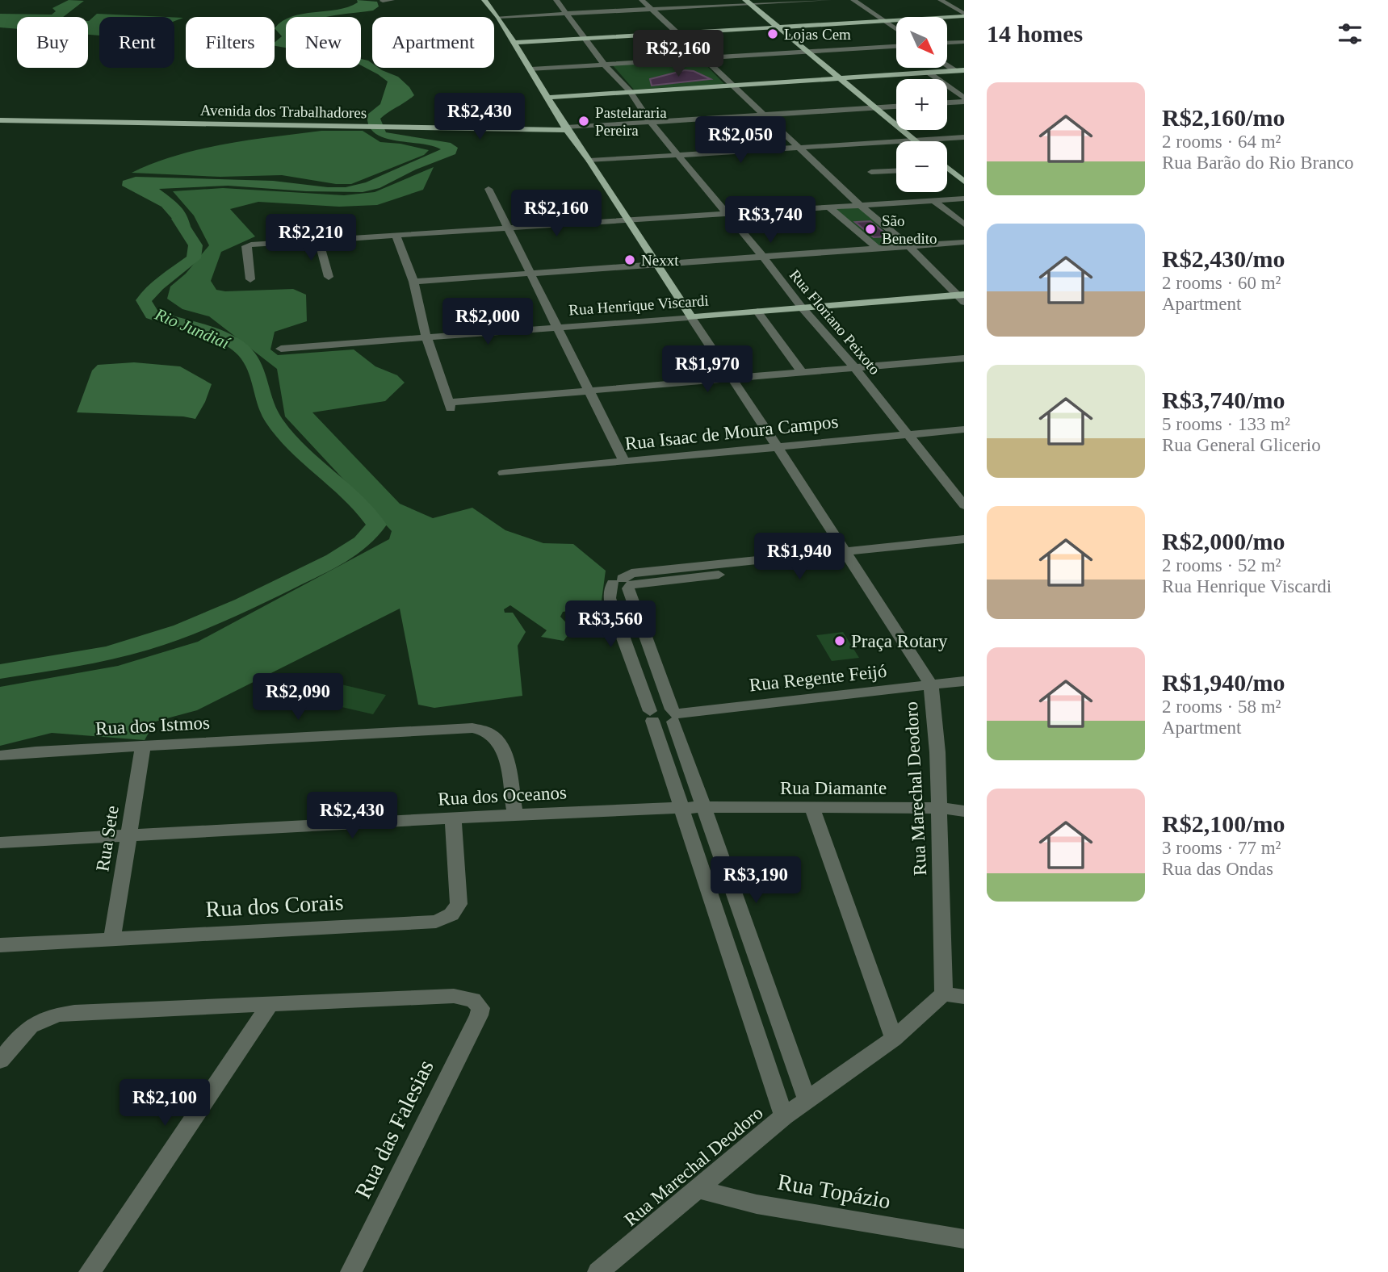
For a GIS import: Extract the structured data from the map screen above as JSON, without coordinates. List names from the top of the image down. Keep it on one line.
{"streets":{"main road":["Avenida dos Trabalhadores","Rua Henrique Viscardi","Rua Marechal Deodoro"],"street":["Rua Floriano Peixoto","Rua Isaac de Moura Campos","Rua Regente Feijó","Rua dos Istmos","Rua Diamante","Rua dos Oceanos","Rua Sete","Rua dos Corais","Rua das Falesias","Rua Topázio"]},"crossings":[["Avenida dos Trabalhadores","Rua Marechal Deodoro"],["Rua Henrique Viscardi","Rua Floriano Peixoto"],["Rua Henrique Viscardi","Rua Marechal Deodoro"],["Rua Floriano Peixoto","Rua Isaac de Moura Campos"],["Rua Isaac de Moura Campos","Rua Marechal Deodoro"],["Rua Regente Feijó","Rua Marechal Deodoro"],["Rua dos Istmos","Rua dos Oceanos"],["Rua dos Istmos","Rua Sete"],["Rua Diamante","Rua Marechal Deodoro"],["Rua Diamante","Rua dos Oceanos"],["Rua Marechal Deodoro","Rua Topázio"],["Rua dos Oceanos","Rua Sete"],["Rua dos Oceanos","Rua dos Corais"],["Rua Sete","Rua dos Corais"]],"water":["Rio Jundiaí"],"places":["Lojas Cem","Pastelararia Pereira","São Benedito","Nexxt","Praça Rotary"],"north":"bottom right","page":{"heading":"14 homes","map_buttons":["+","−"],"chip":["Buy","Rent","Filters","New","Apartment"],"price":["R$2,160","R$2,430","R$2,050","R$2,160","R$3,740","R$2,210","R$2,000","R$1,970","R$1,940","R$3,560","R$2,090","R$2,430","R$3,190","R$2,100"],"list":[{"name":"R$2,160/mo","note":"2 rooms · 64 m² · Rua Barão do Rio Branco"},{"name":"R$2,430/mo","note":"2 rooms · 60 m² · Apartment"},{"name":"R$3,740/mo","note":"5 rooms · 133 m² · Rua General Glicerio"},{"name":"R$2,000/mo","note":"2 rooms · 52 m² · Rua Henrique Viscardi"},{"name":"R$1,940/mo","note":"2 rooms · 58 m² · Apartment"},{"name":"R$2,100/mo","note":"3 rooms · 77 m² · Rua das Ondas"}]}}
